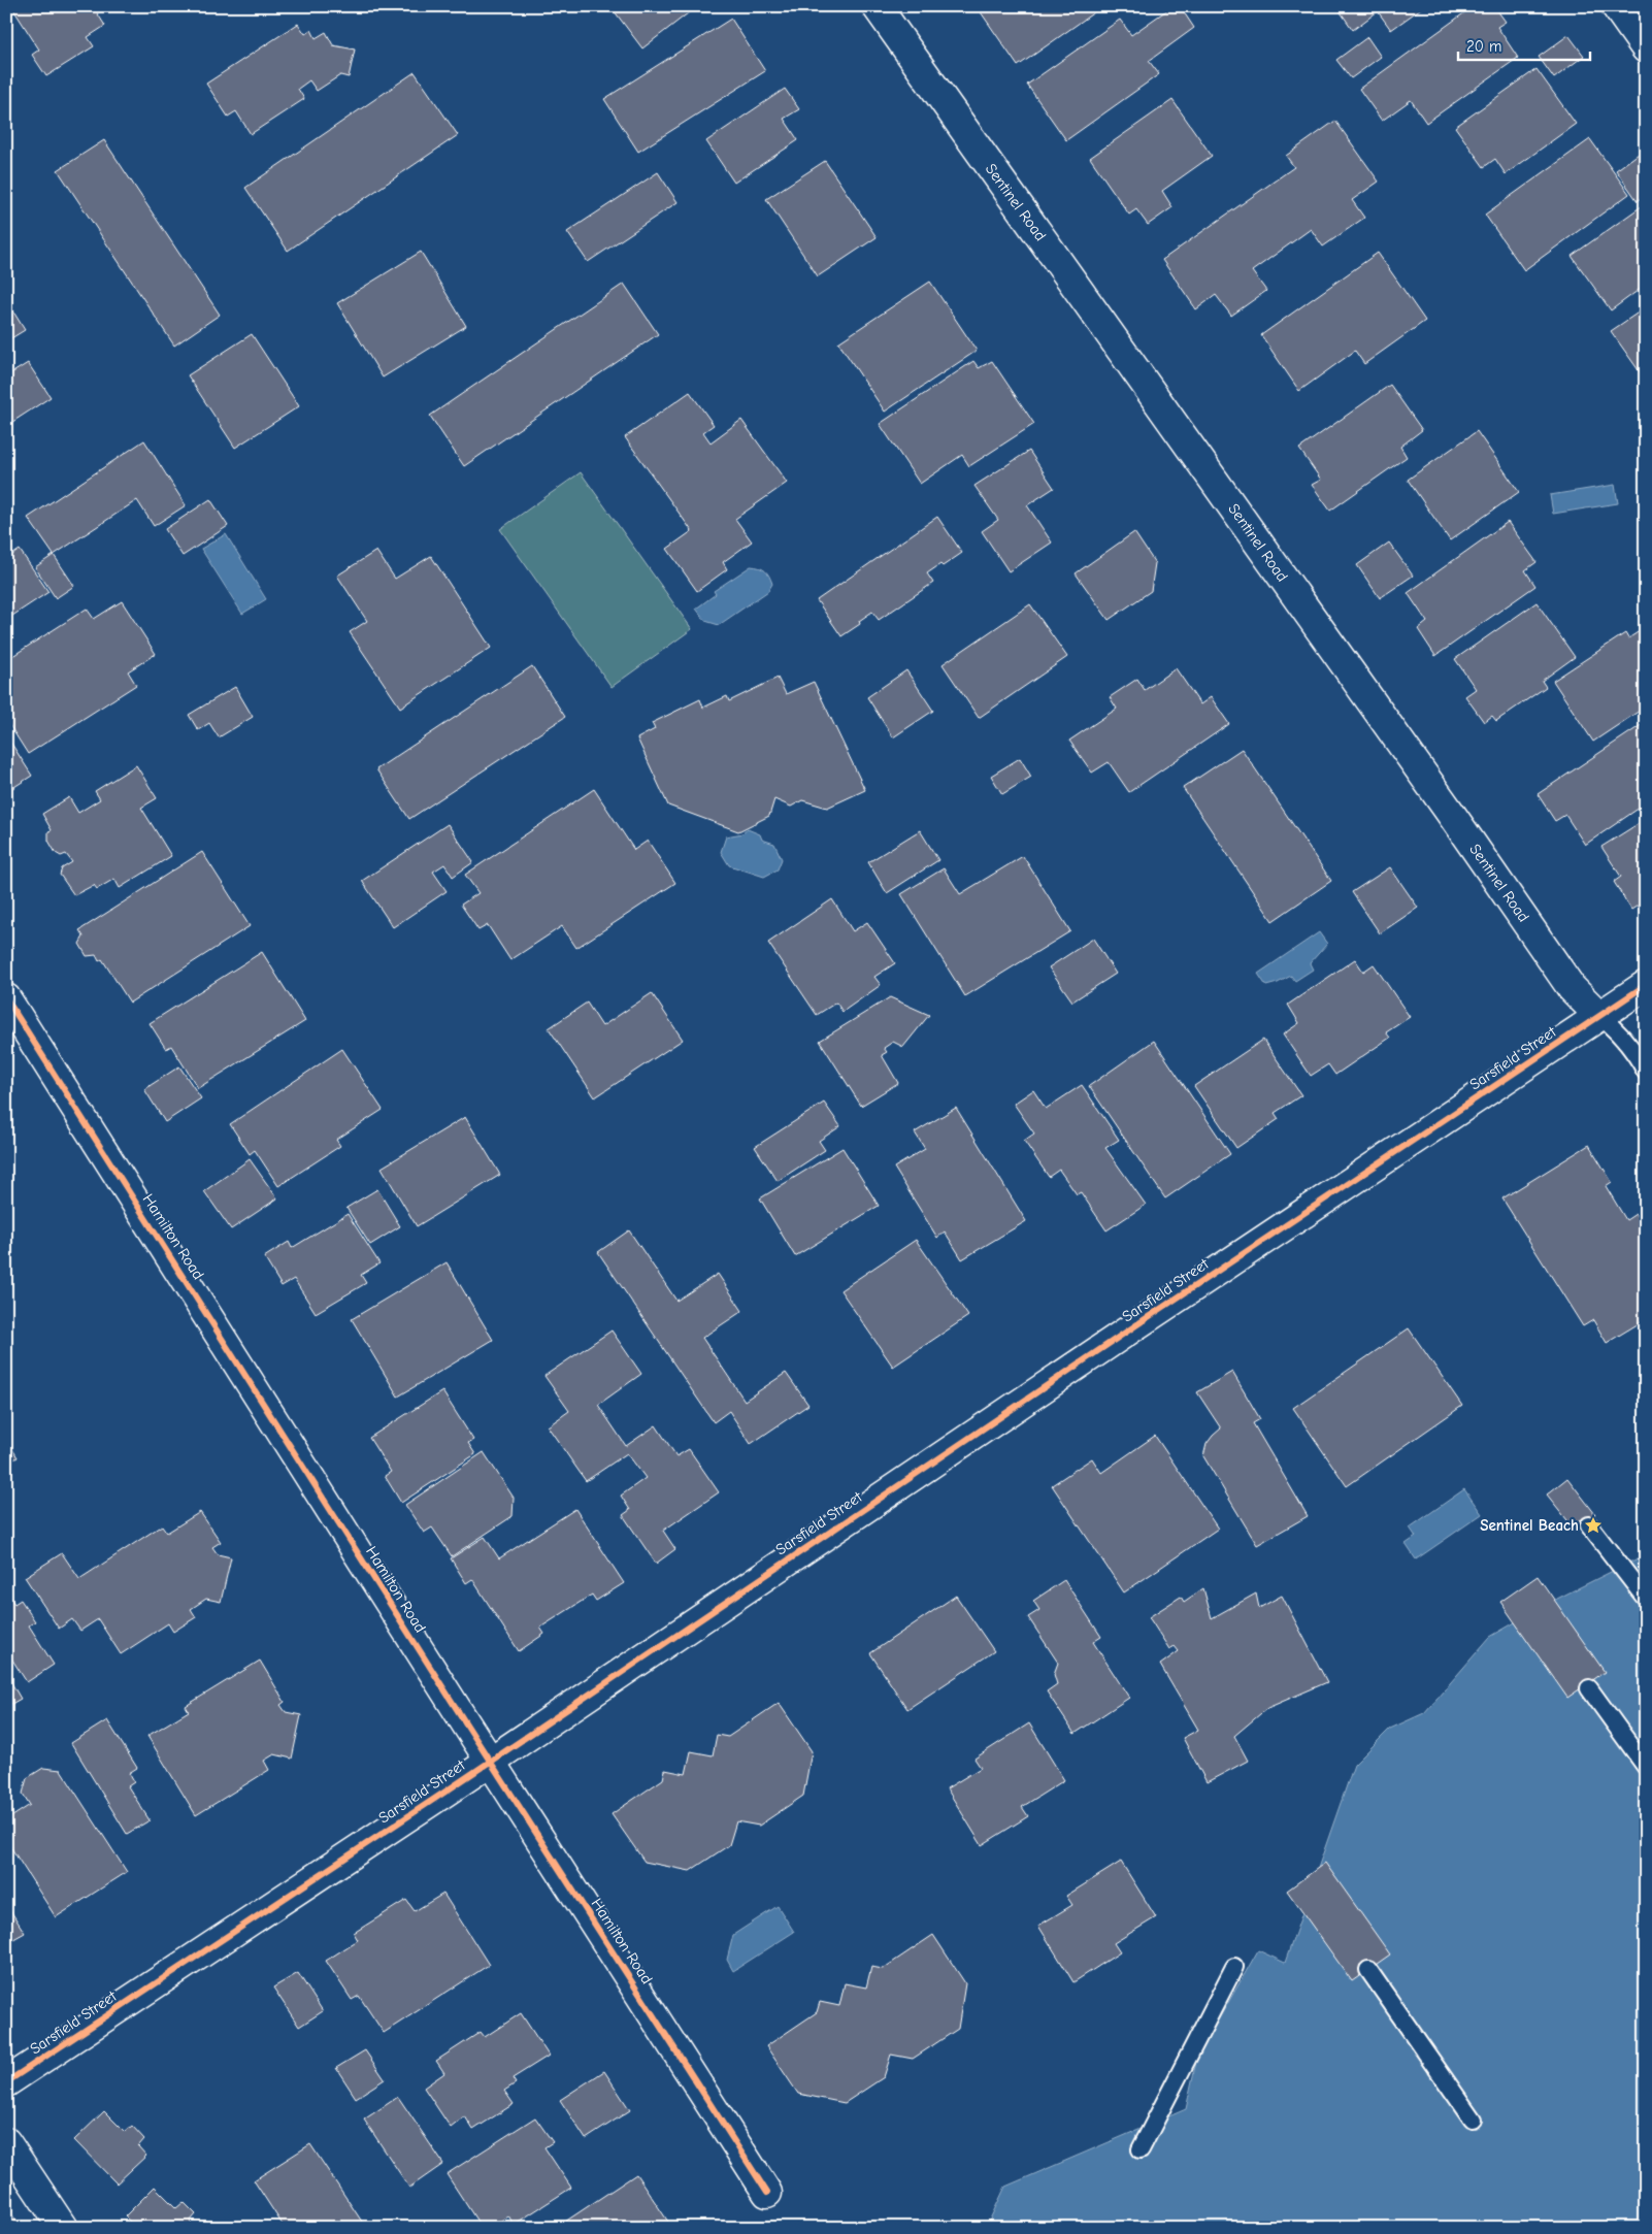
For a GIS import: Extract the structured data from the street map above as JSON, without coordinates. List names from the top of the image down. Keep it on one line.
{"streets":{"street":["Sentinel Road","Sarsfield Street","Hamilton Road"]},"crossings":[["Sentinel Road","Sarsfield Street"],["Sarsfield Street","Hamilton Road"]],"places":{"place":["Sentinel Beach"]},"scale_bar":"20 m"}
